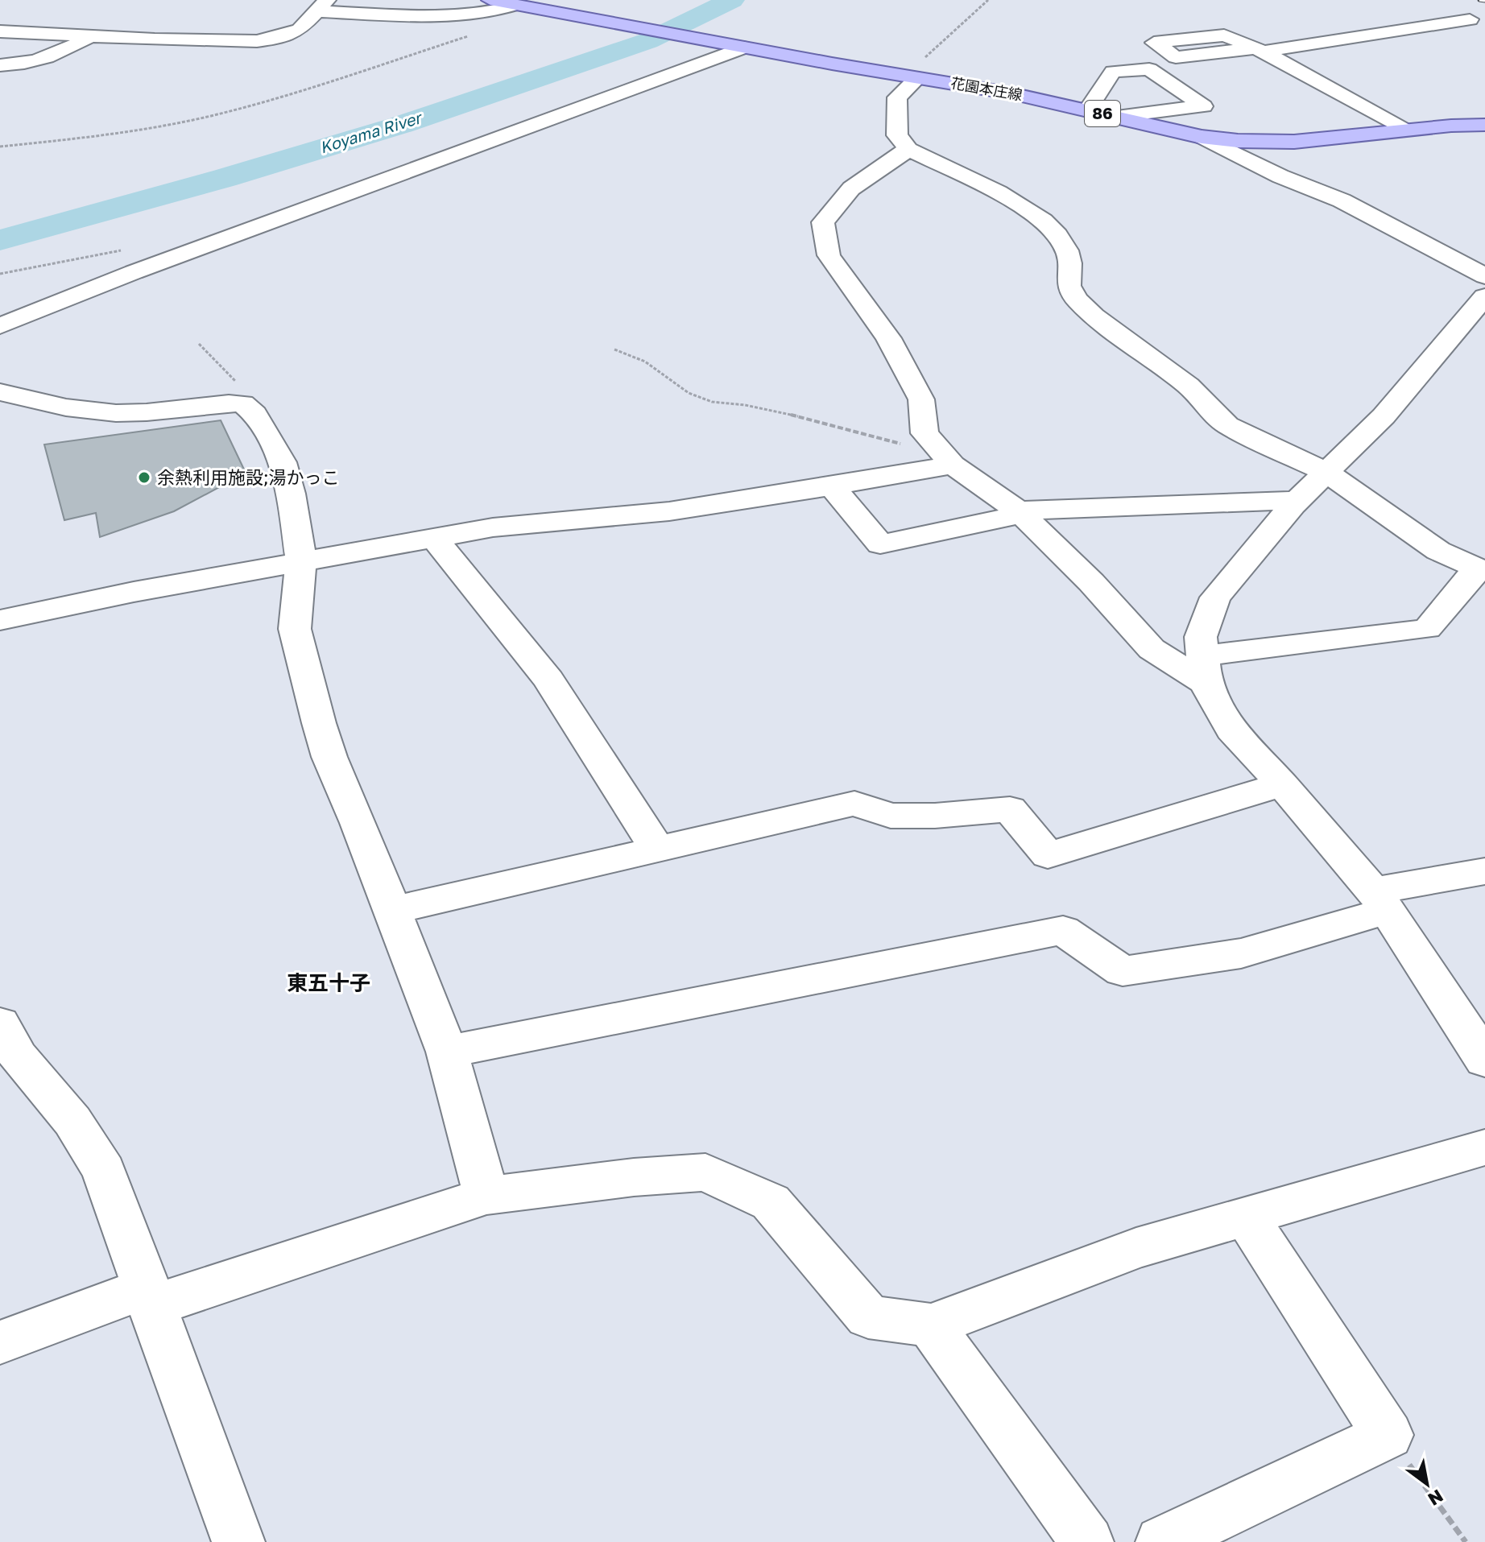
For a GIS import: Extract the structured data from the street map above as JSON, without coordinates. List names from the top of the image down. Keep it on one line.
{"streets":{"main road":["花園本庄線","86"]},"districts":["東五十子"],"water":["Koyama River"],"places":["余熱利用施設;湯かっこ"],"north":"bottom right"}
